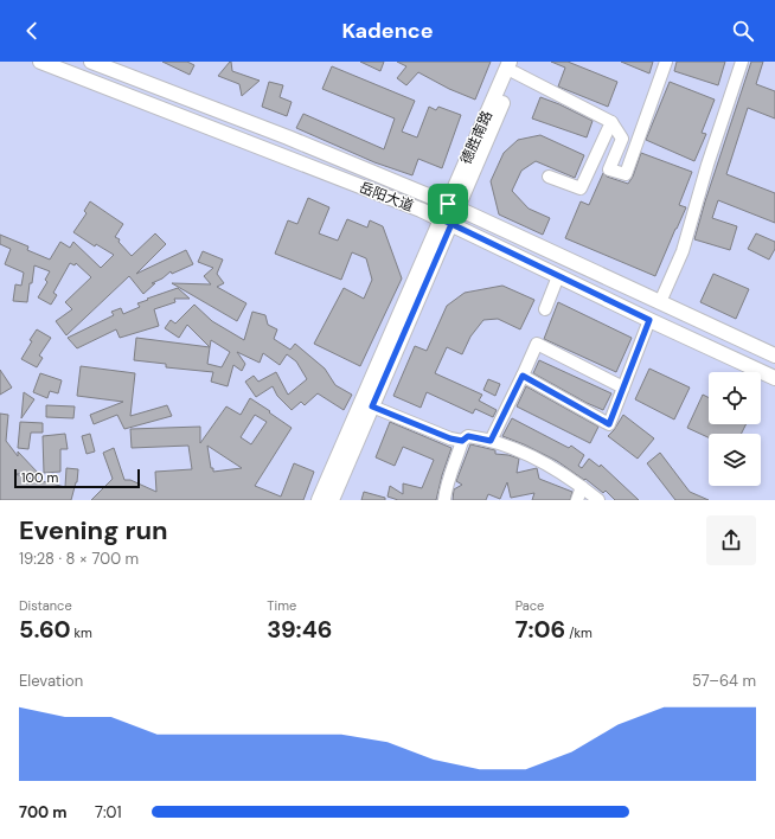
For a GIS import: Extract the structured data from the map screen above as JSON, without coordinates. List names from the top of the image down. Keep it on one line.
{"streets":{"main road":["德胜南路","岳阳大道"]},"crossings":[["德胜南路","岳阳大道"]],"scale_bar":"100 m","page":{"header":"Kadence","scale":"100 m","heading":["Evening run","19:28 · 8 × 700 m"],"stats":[["Distance","5.60 km"],["Time","39:46"],["Pace","7:06 /km"]],"chart":["Elevation","57–64 m"],"list":[{"name":"700 m","note":"7:01"}]}}
